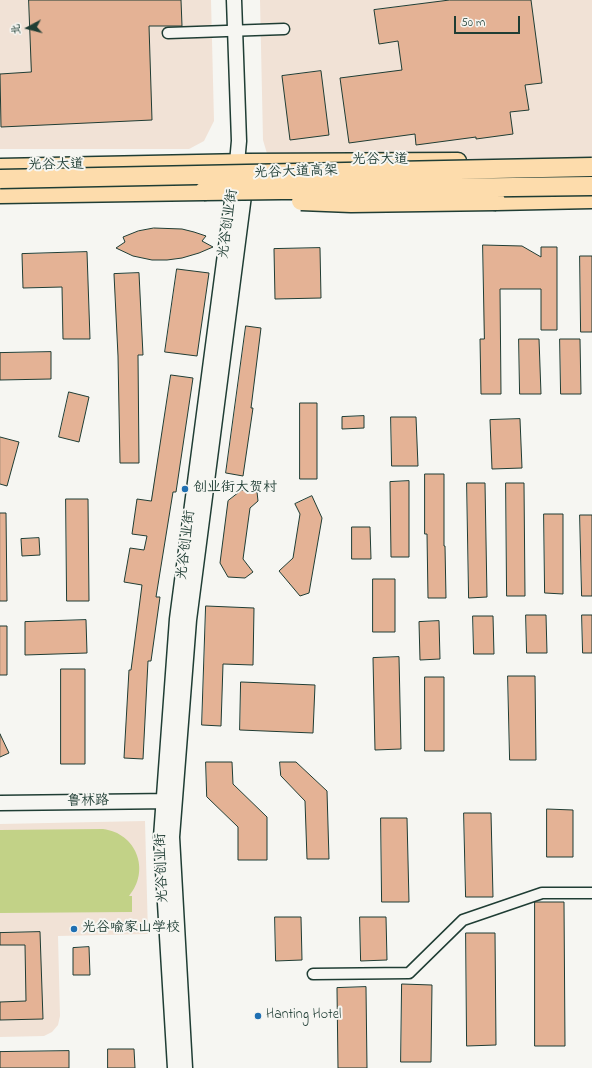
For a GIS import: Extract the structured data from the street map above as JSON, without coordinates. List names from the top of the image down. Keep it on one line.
{"streets":{"highway":["光谷大道高架"],"main road":["光谷大道","光谷创业街","鲁林路"]},"crossings":[["光谷大道","光谷创业街"],["光谷创业街","鲁林路"]],"places":["创业街大贺村","光谷喻家山学校","Hanting Hotel"],"scale_bar":"50 m","north":"left"}
